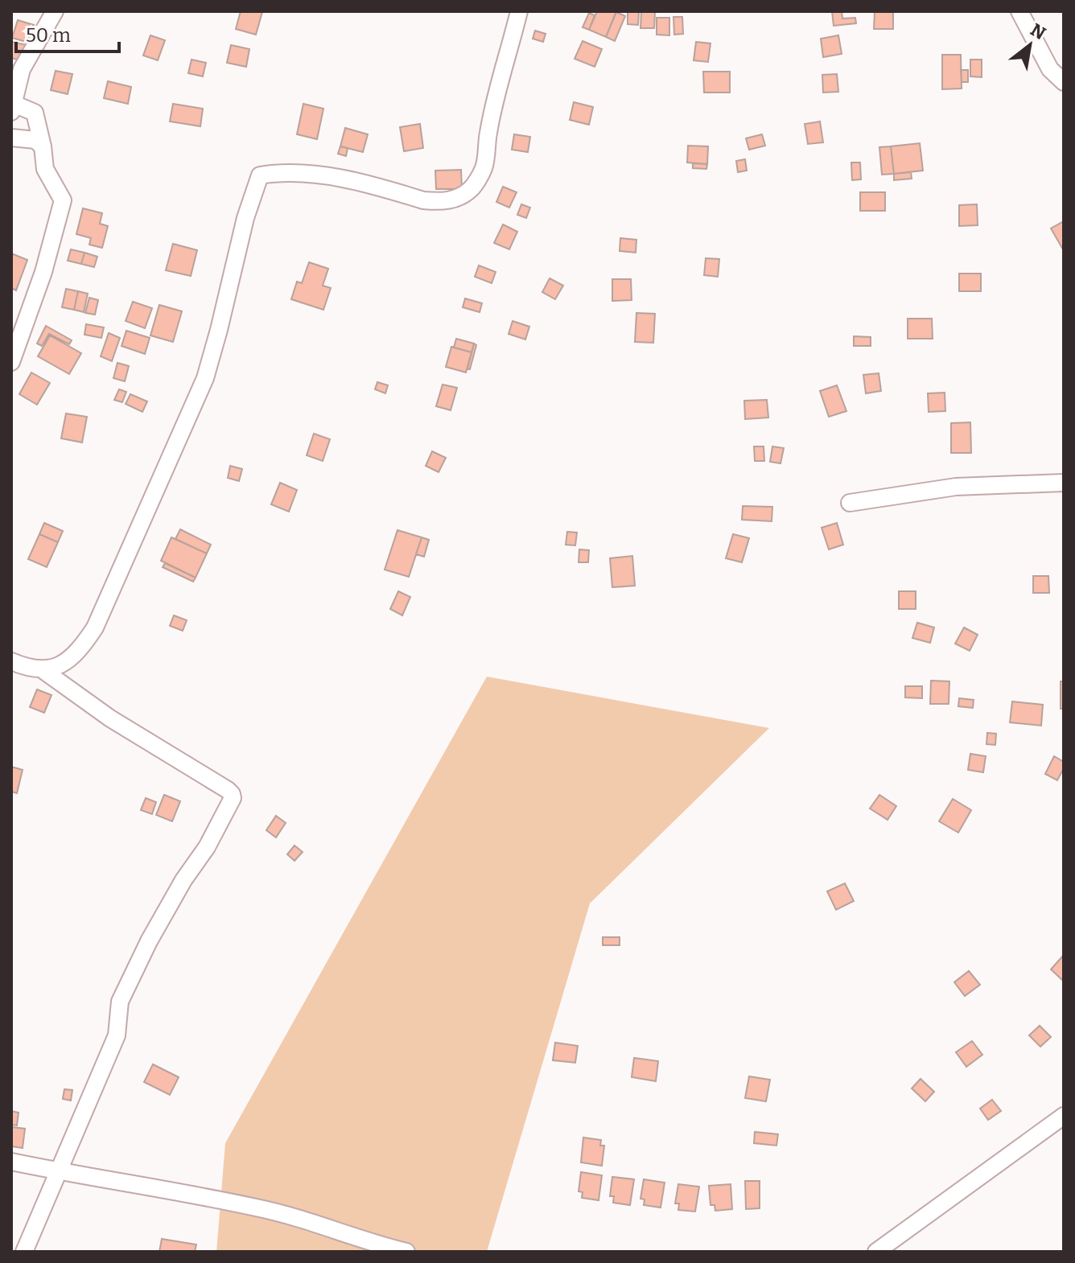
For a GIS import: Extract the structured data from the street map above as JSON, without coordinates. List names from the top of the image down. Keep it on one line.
{"scale_bar":"50 m","north":"top right"}
